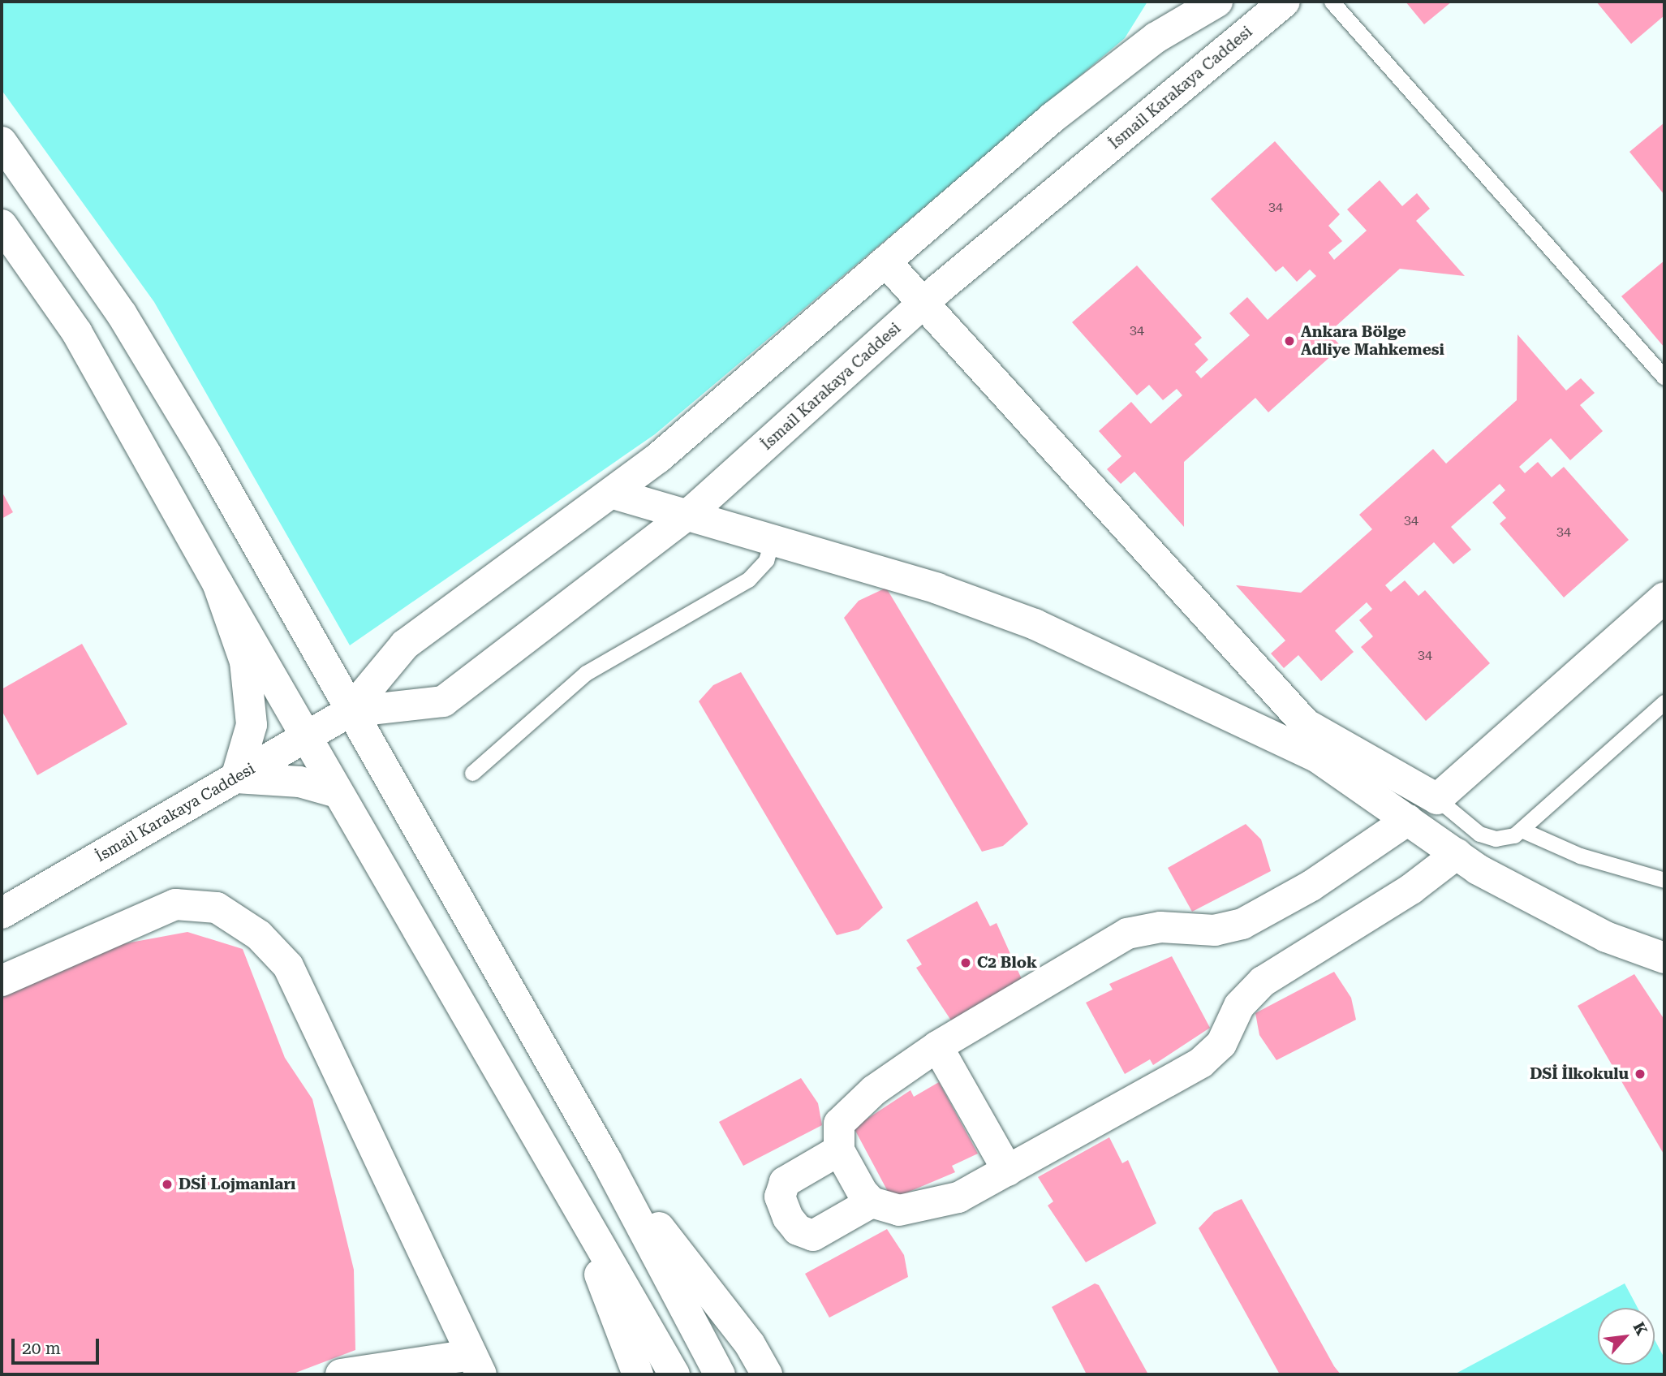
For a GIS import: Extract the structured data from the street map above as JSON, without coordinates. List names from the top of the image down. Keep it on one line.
{"streets":{"street":["İsmail Karakaya Caddesi"]},"places":["Ankara Bölge Adliye Mahkemesi","C2 Blok","DSİ İlkokulu","DSİ Lojmanları"],"house_numbers":["34","34","34","34","34"],"scale_bar":"20 m","north":"top right"}
